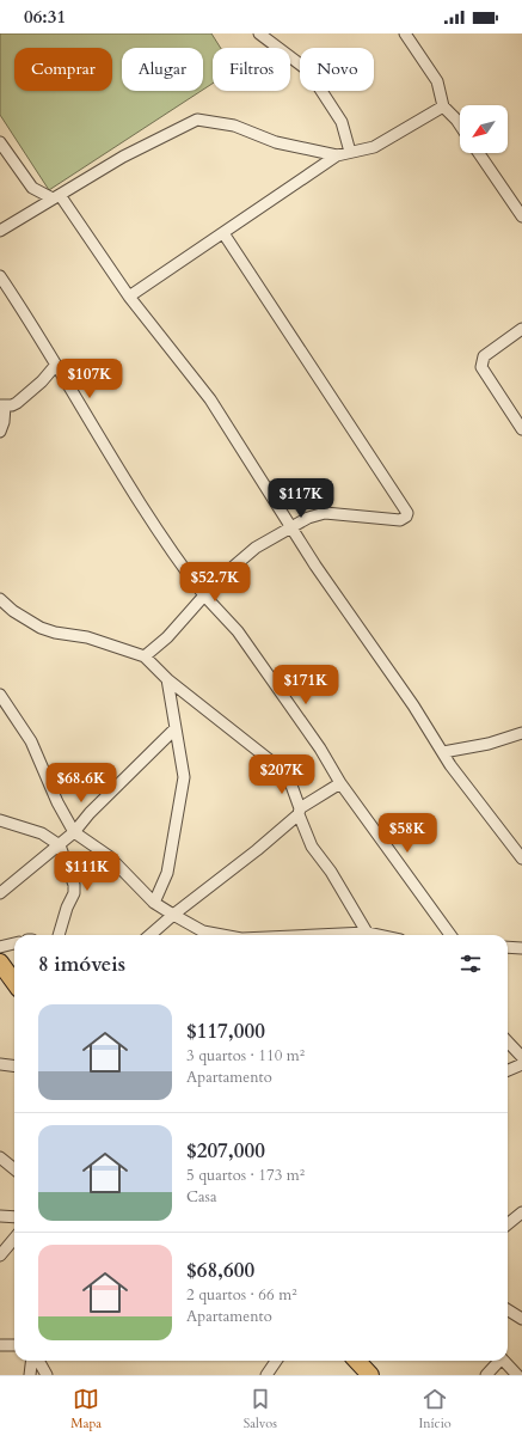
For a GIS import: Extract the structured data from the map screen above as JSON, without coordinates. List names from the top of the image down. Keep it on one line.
{"north":"bottom left","page":{"status":"06:31","chip":["Comprar","Alugar","Filtros","Novo"],"price":["$107K","$117K","$52.7K","$171K","$207K","$68.6K","$58K","$111K"],"heading":"8 imóveis","list":[{"name":"$117,000","note":"3 quartos · 110 m² · Apartamento"},{"name":"$207,000","note":"5 quartos · 173 m² · Casa"},{"name":"$68,600","note":"2 quartos · 66 m² · Apartamento"}],"tabs":["Mapa","Salvos","Início"]}}
